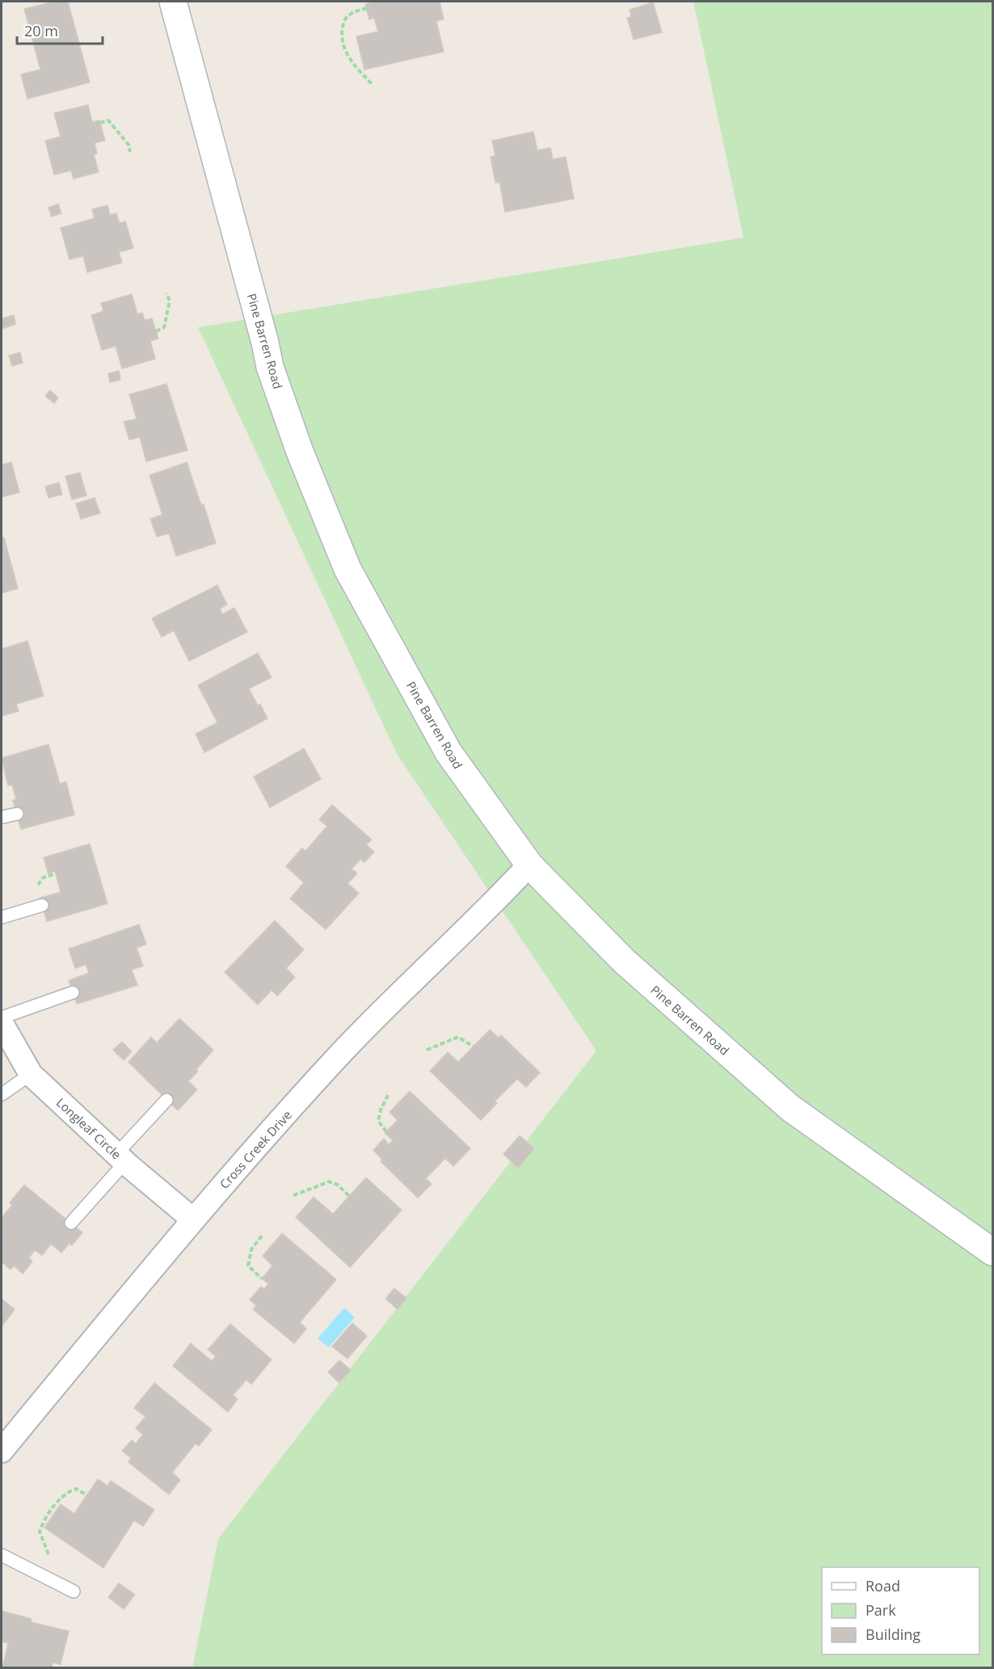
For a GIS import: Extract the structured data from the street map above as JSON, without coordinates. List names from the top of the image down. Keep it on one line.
{"streets":{"main road":["Pine Barren Road"],"street":["Longleaf Circle","Cross Creek Drive"]},"crossings":[["Pine Barren Road","Cross Creek Drive"],["Longleaf Circle","Cross Creek Drive"]],"legend":["Road","Park","Building"],"scale_bar":"20 m"}
